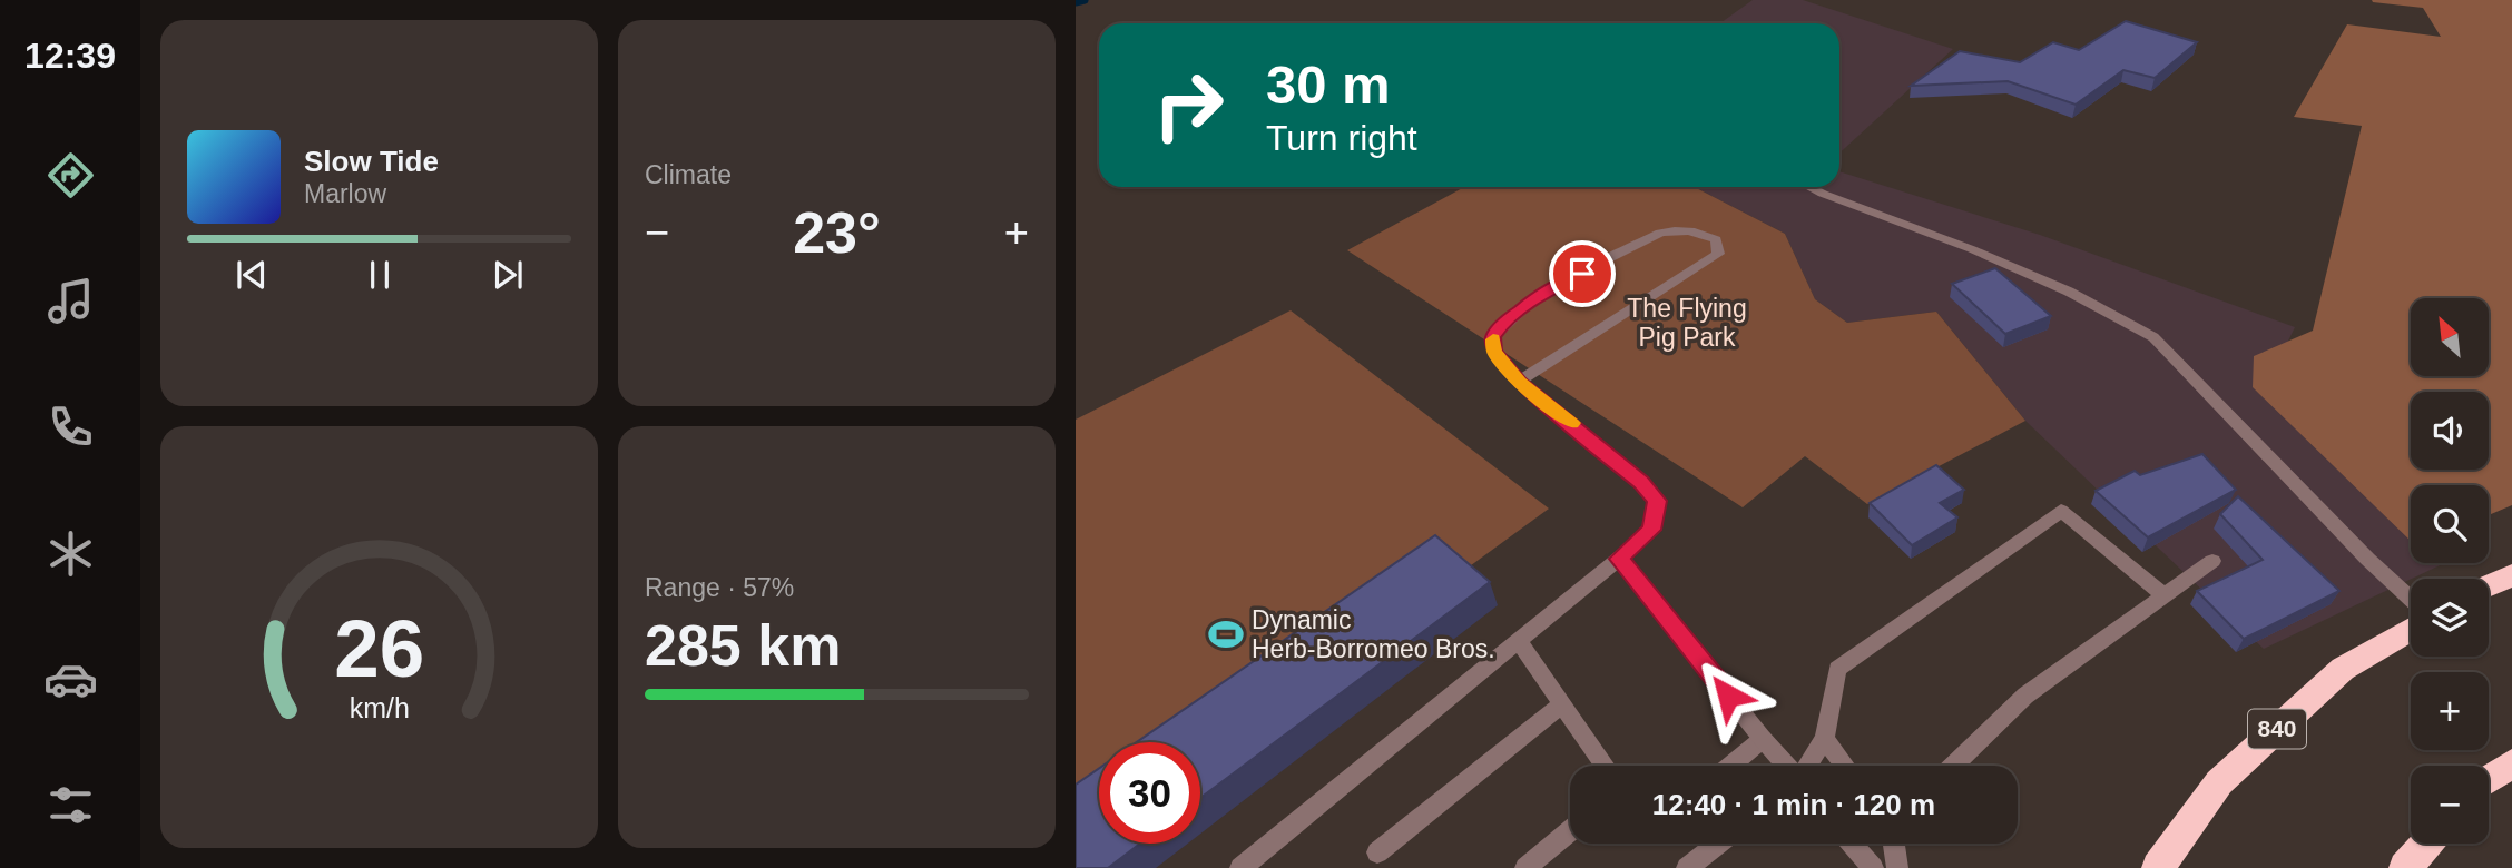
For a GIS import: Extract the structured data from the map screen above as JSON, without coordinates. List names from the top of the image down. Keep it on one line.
{"streets":{"highway":["840"]},"parks":["The Flying Pig Park"],"places":{"sports":["Dynamic Herb-Borromeo Bros."]},"north":"top left","page":{"tabs":"12:39","tile":["Climate",["Range · 57%","285 km"]],"turn":["30 m","Turn right"],"song":["Slow Tide","Marlow"],"heat":["−","23°","+"],"map_buttons":["+","−"],"limit":"30","trip":"12:40 · 1 min · 120 m","gauge":["26","km/h"]}}
